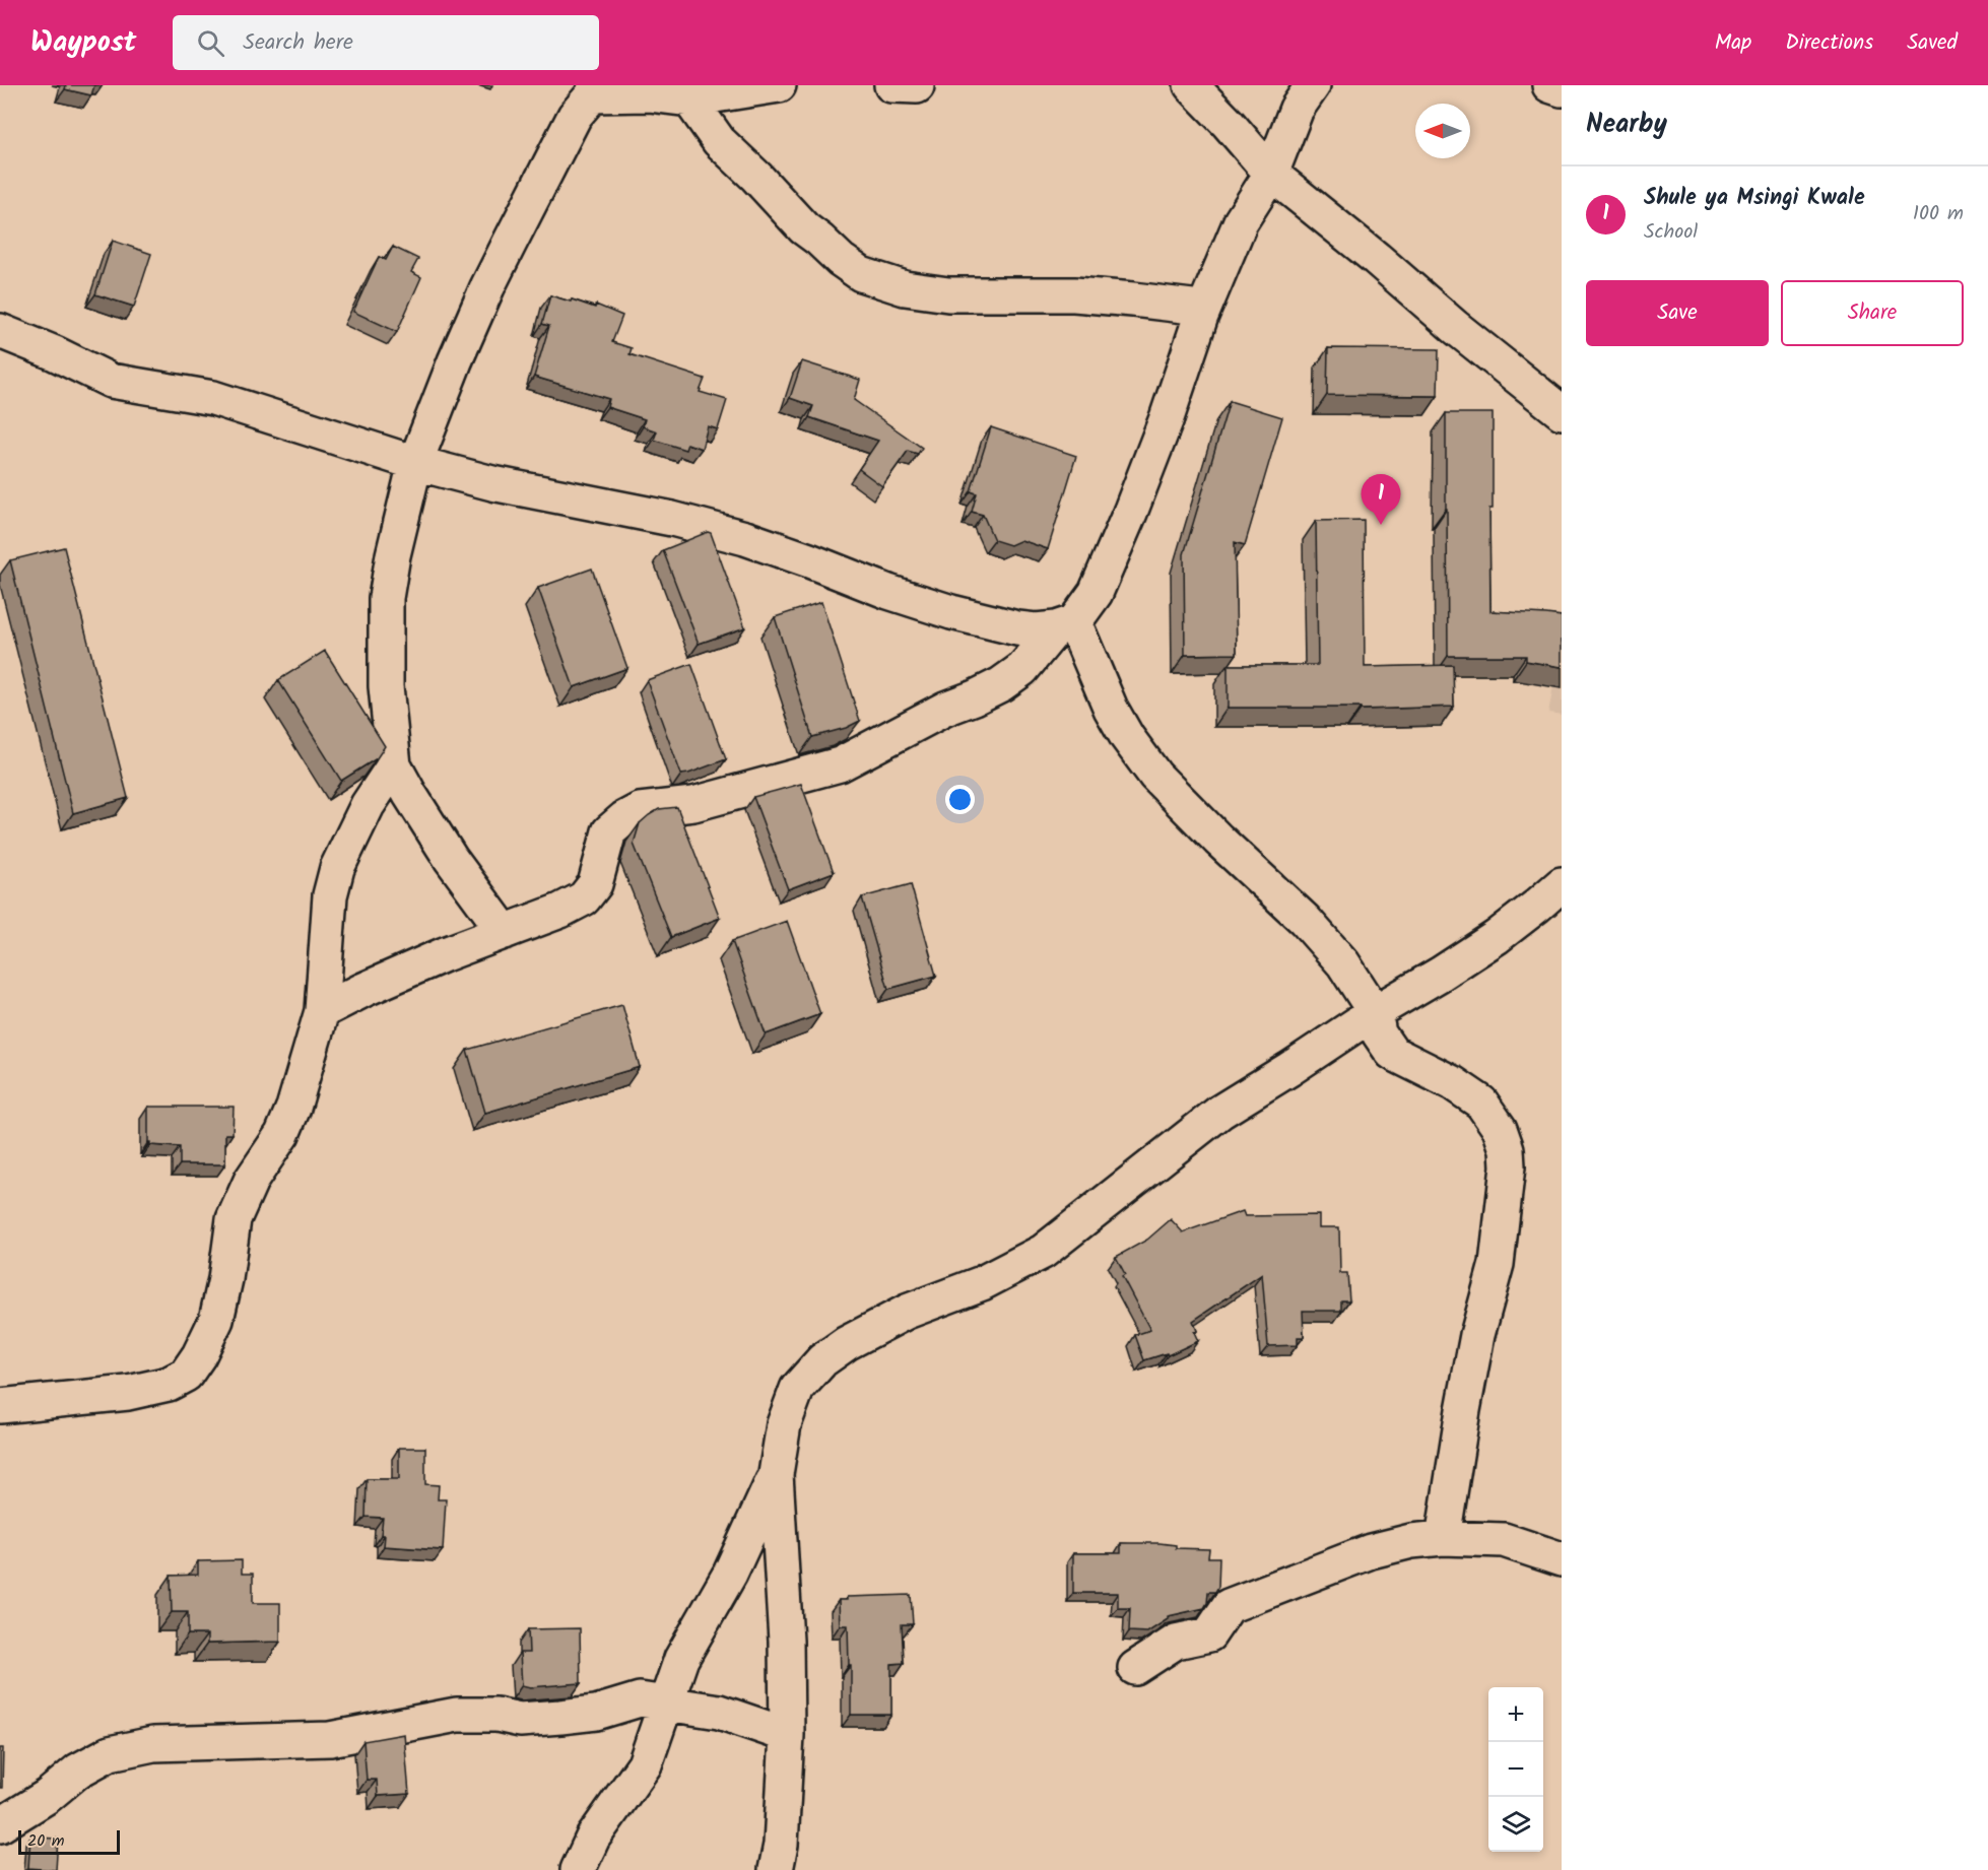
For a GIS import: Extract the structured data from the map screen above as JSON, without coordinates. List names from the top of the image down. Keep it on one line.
{"scale_bar":"20 m","north":"left","page":{"header":"Waypost","search":"Search here","nav":["Map","Directions","Saved"],"heading":"Nearby","list":[{"mark":"1","name":"Shule ya Msingi Kwale","note":"School","value":"100 m"}],"buttons":["Save","Share"],"pins":"1","map_buttons":["+","−"],"scale":"20 m"}}
